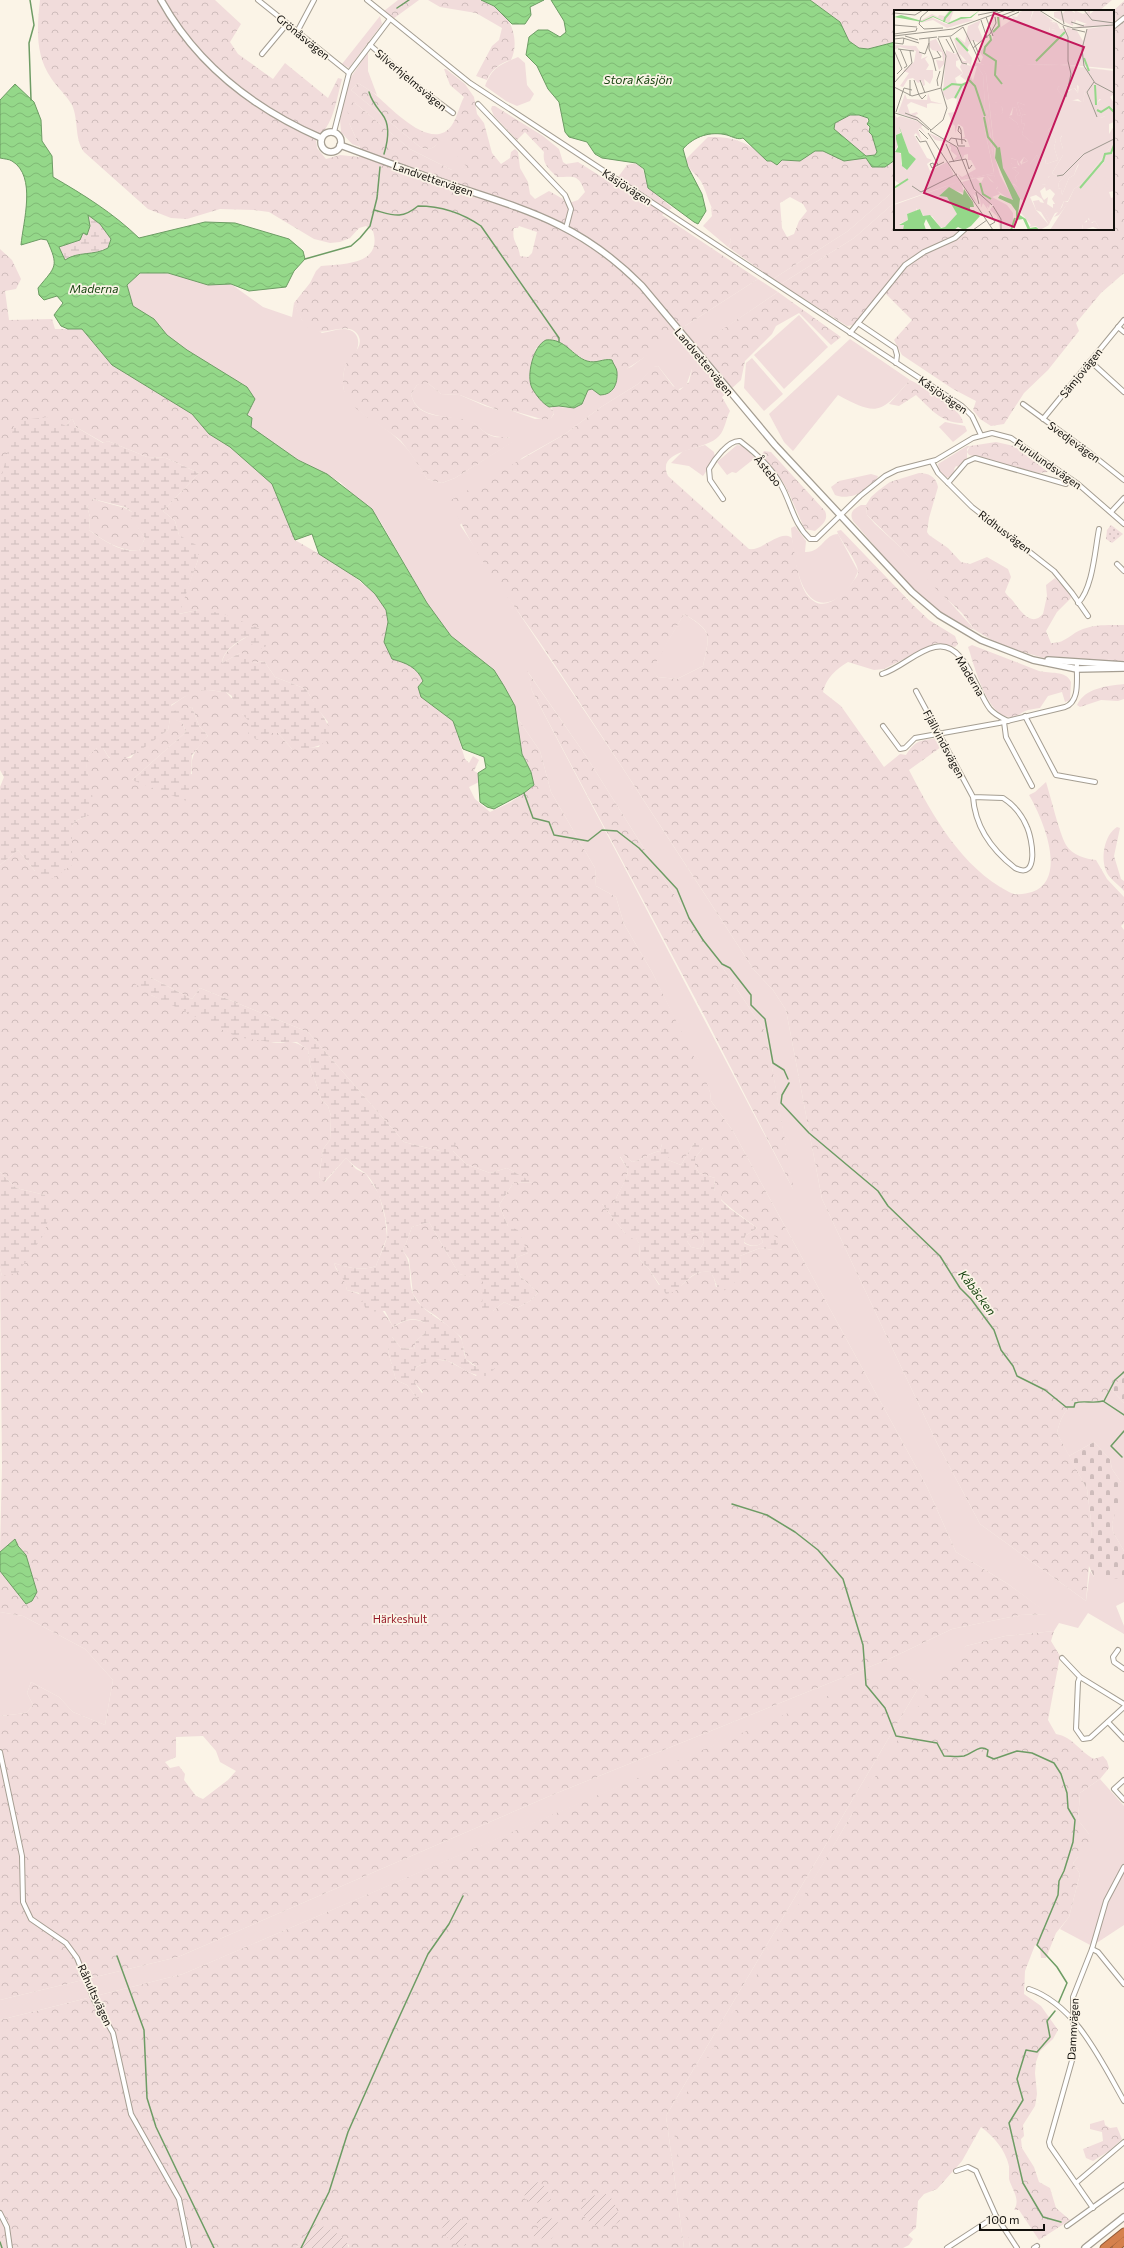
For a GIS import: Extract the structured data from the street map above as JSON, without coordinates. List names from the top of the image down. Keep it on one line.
{"streets":{"street":["Grönåsvägen","Silverhjelmsvägen","Landvettervägen","Kåsjövägen","Sämjovägen","Svedjevägen","Furulundsvägen","Åstebo","Ridhusvägen","Maderna","Fjällvindsvägen","Råhultsvägen","Dammvägen"]},"crossings":[["Landvettervägen","Åstebo"],["Kåsjövägen","Furulundsvägen"],["Sämjovägen","Svedjevägen"]],"water":["Stora Kåsjön","Maderna","Kåbäcken"],"parks":["Härkeshult"],"scale_bar":"100 m"}
